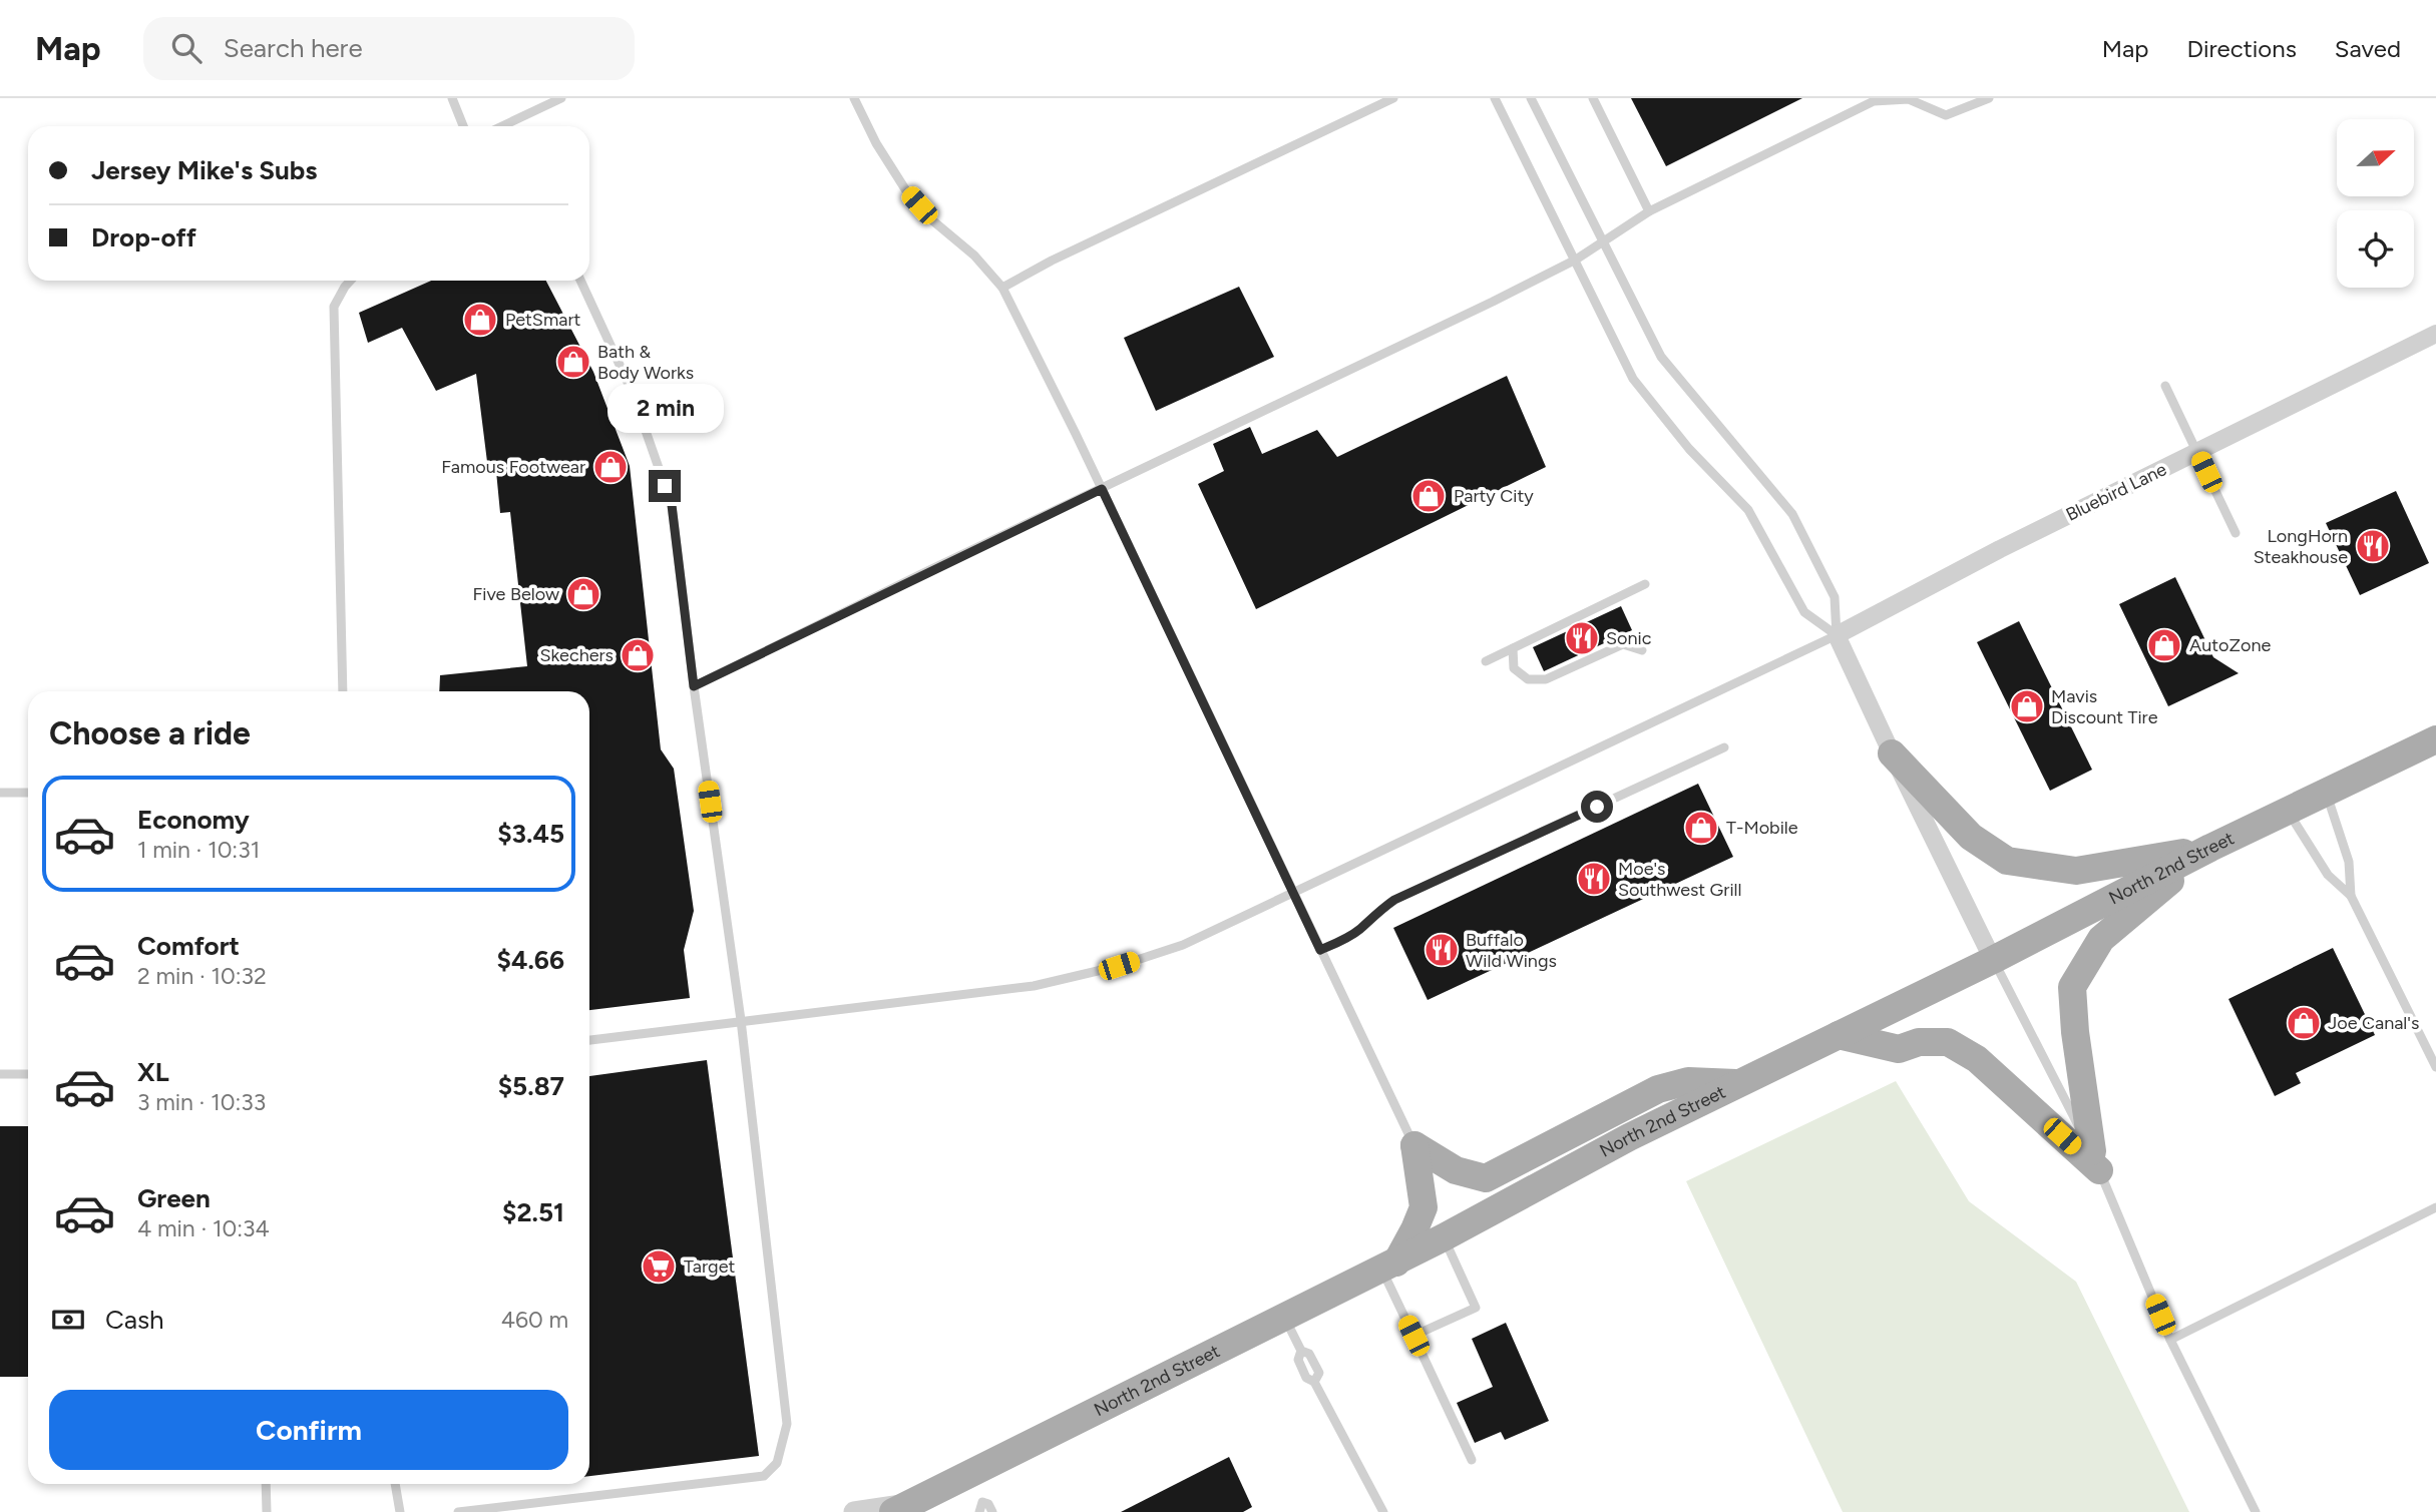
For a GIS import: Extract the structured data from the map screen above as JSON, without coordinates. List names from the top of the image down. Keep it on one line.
{"streets":{"main road":["North 2nd Street"],"street":["Bluebird Lane"]},"places":{"shop":["PetSmart","Bath & Body Works","Famous Footwear","Party City","Five Below","AutoZone","Skechers","Mavis Discount Tire","T-Mobile","Joe Canal's"],"restaurant":["LongHorn Steakhouse","Sonic","Moe's Southwest Grill","Buffalo Wild Wings"],"supermarket":["Target"]},"north":"right","page":{"header":"Map","search":"Search here","nav":["Map","Directions","Saved"],"banner":["Jersey Mike's Subs","Drop-off"],"bubble":"2 min","heading":"Choose a ride","list":[{"name":"Economy","note":"1 min · 10:31","value":"$3.45"},{"name":"Comfort","note":"2 min · 10:32","value":"$4.66"},{"name":"XL","note":"3 min · 10:33","value":"$5.87"},{"name":"Green","note":"4 min · 10:34","value":"$2.51"}],"pay":["Cash","460 m"],"buttons":"Confirm"}}
